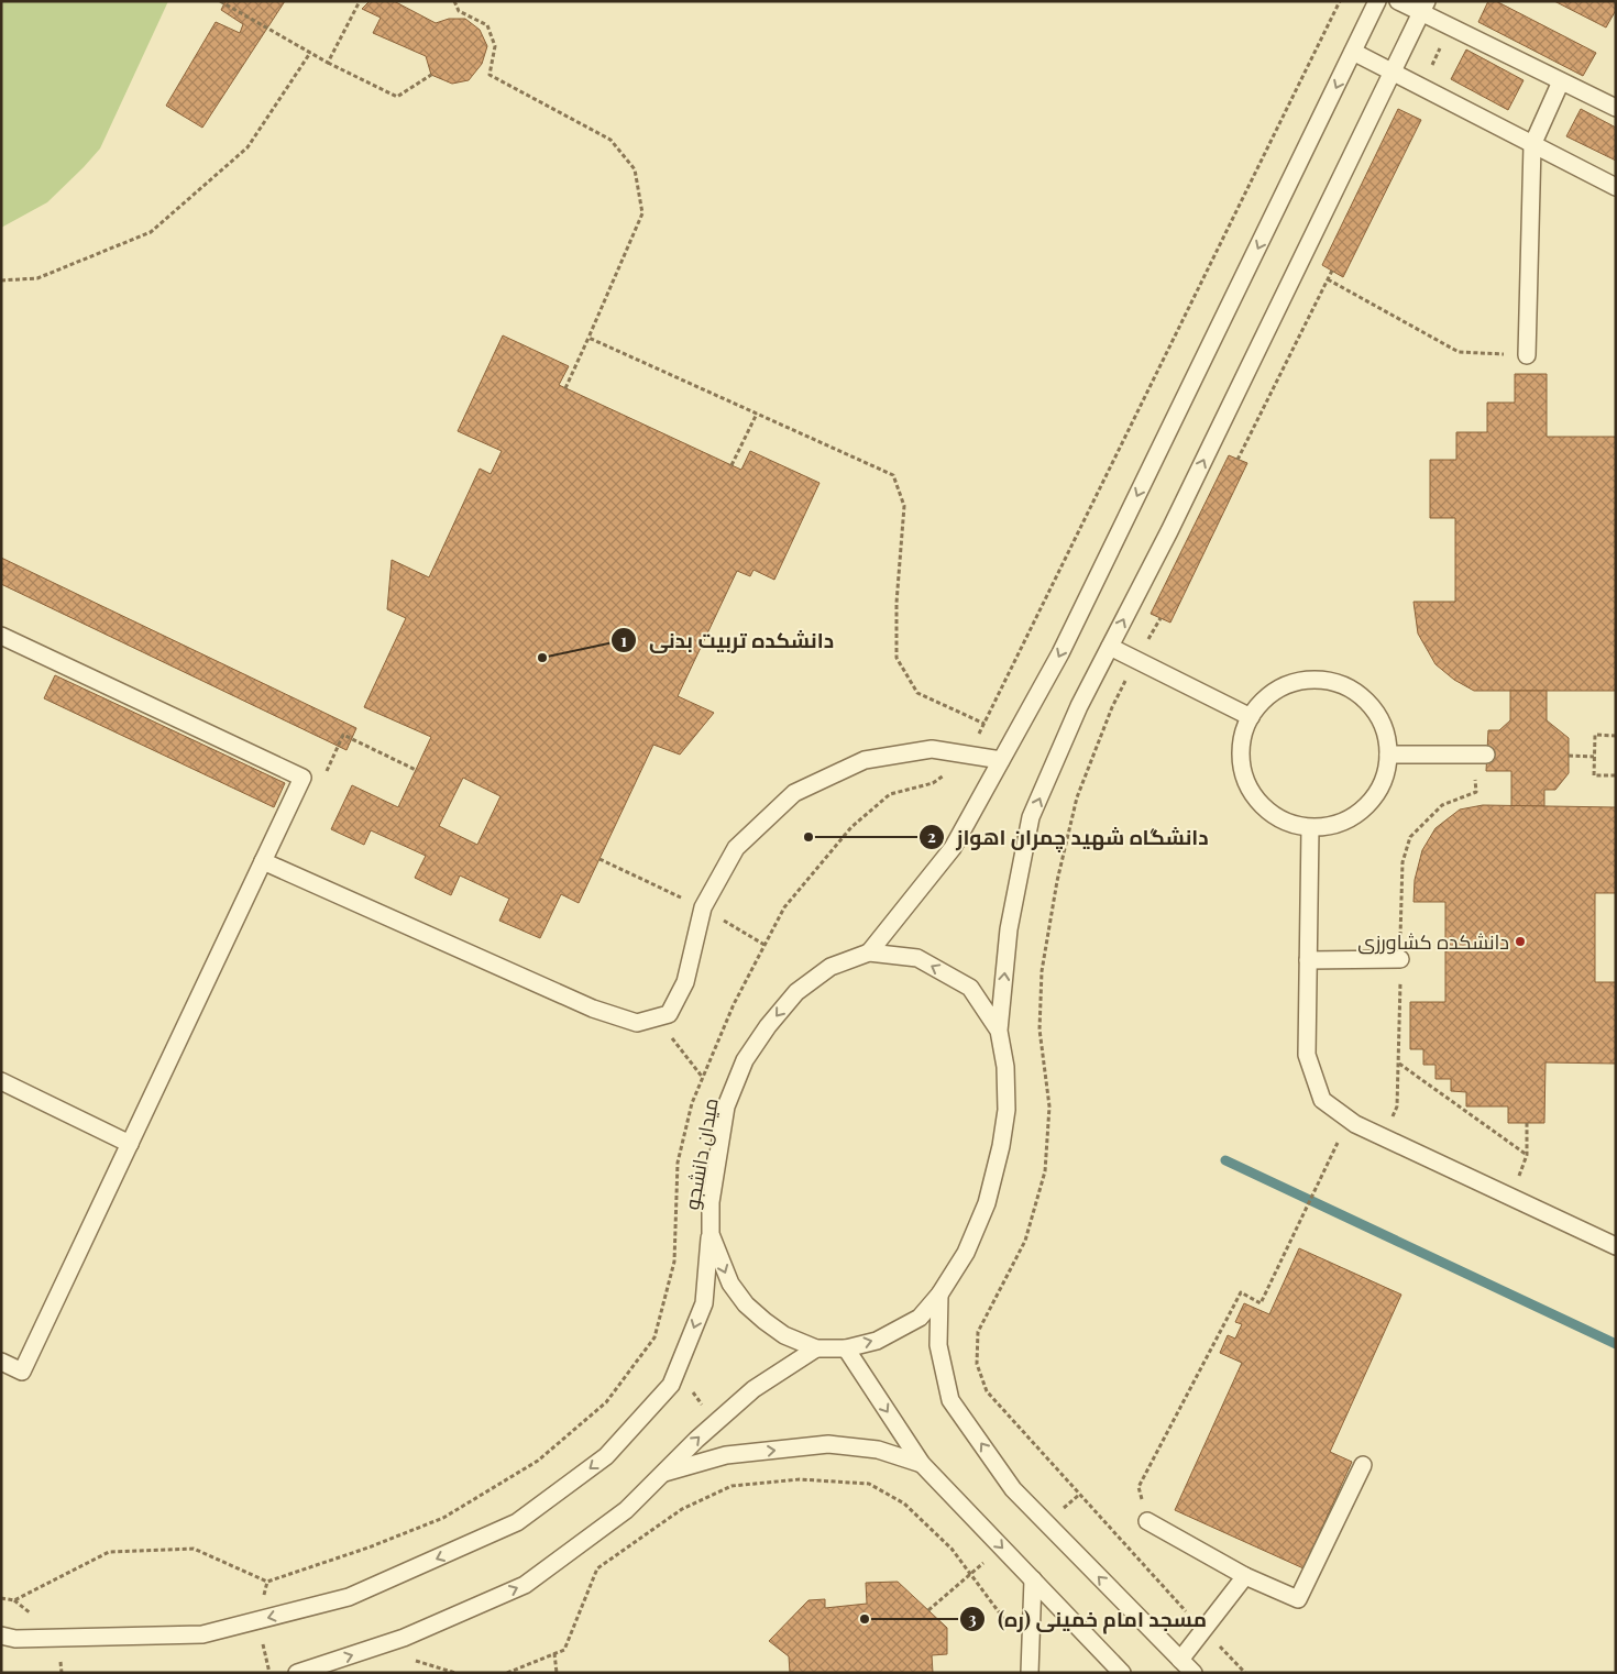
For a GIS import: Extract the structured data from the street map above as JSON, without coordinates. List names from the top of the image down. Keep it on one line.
{"streets":{"lane":["میدان دانشجو"]},"places":["دانشکده تربیت بدنی","دانشگاه شهید چمران اهواز","دانشکده کشاورزی","مسجد امام خمینی (ره)"]}
